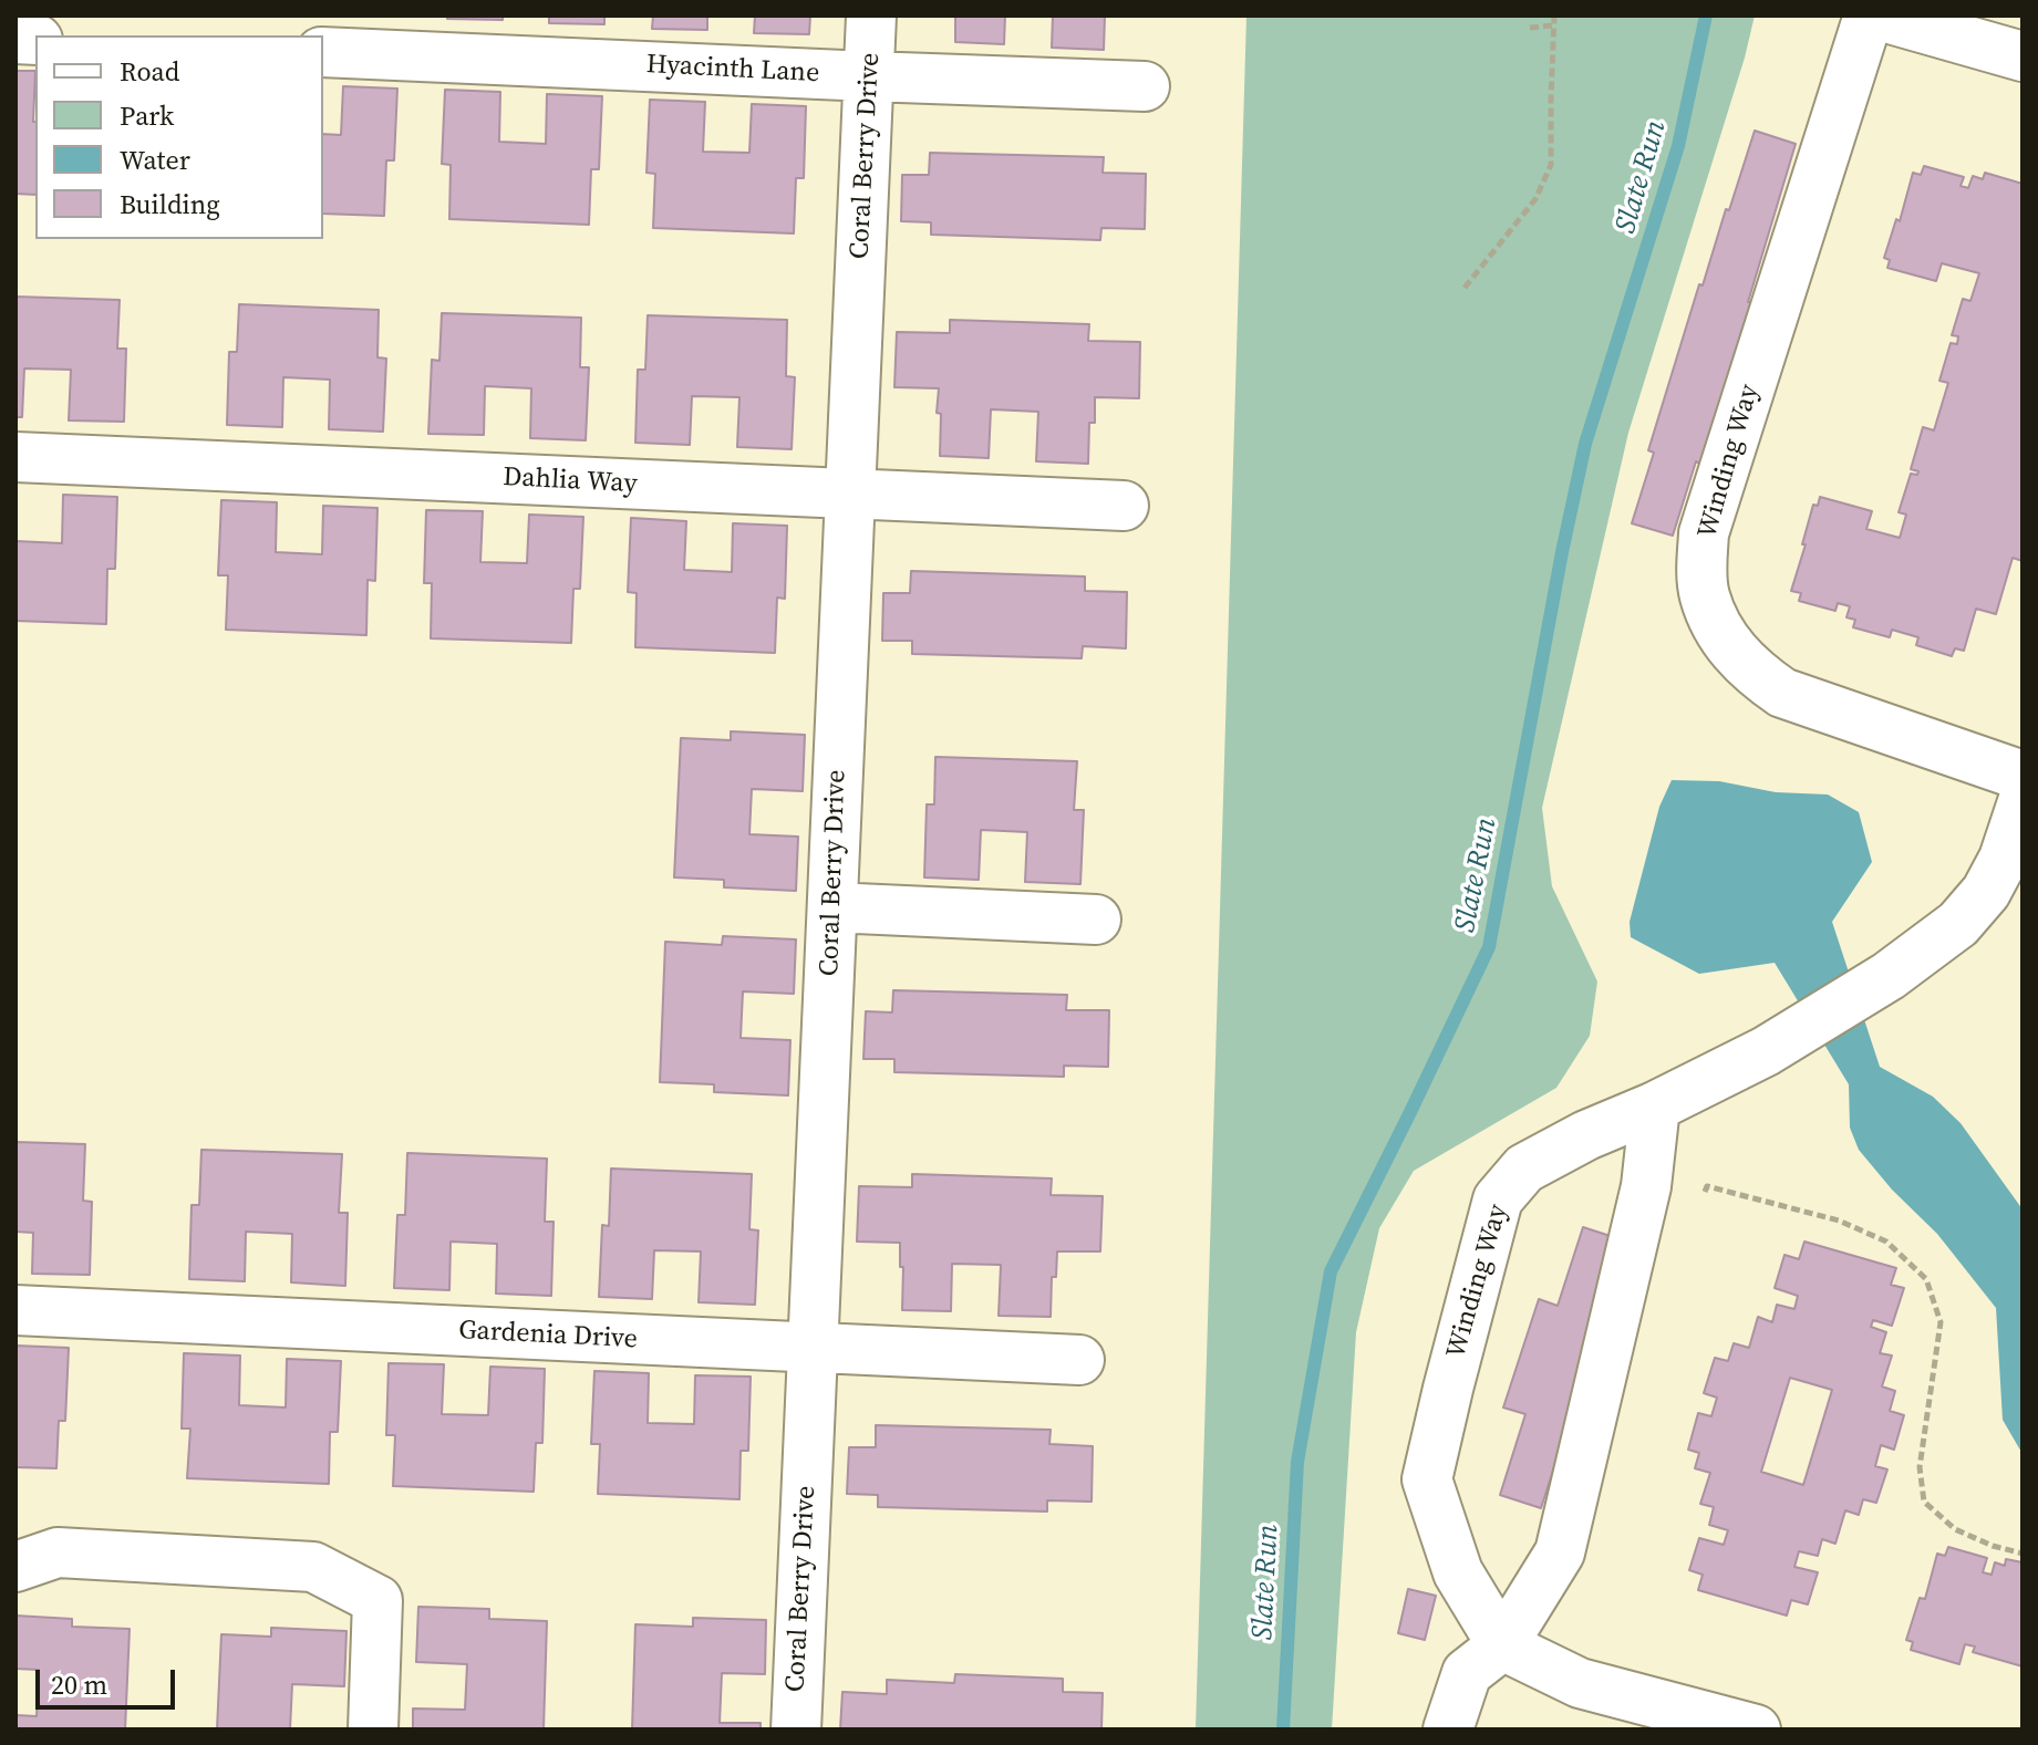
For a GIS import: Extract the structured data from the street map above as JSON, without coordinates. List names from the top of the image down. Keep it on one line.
{"streets":{"street":["Hyacinth Lane","Coral Berry Drive","Winding Way","Dahlia Way","Gardenia Drive"]},"crossings":[["Hyacinth Lane","Coral Berry Drive"],["Coral Berry Drive","Dahlia Way"],["Coral Berry Drive","Gardenia Drive"]],"water":["Slate Run"],"legend":["Road","Park","Water","Building"],"scale_bar":"20 m"}
